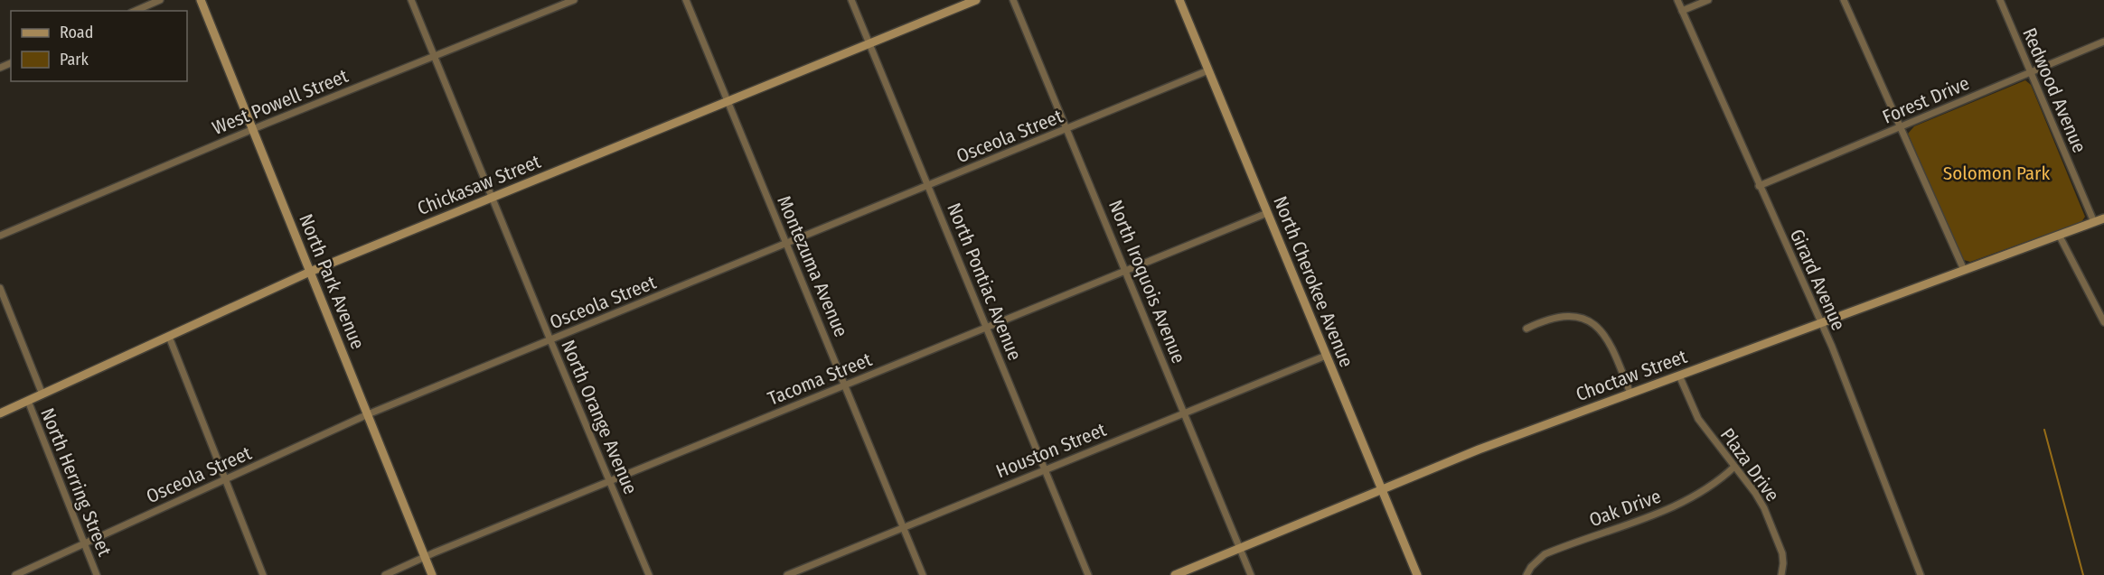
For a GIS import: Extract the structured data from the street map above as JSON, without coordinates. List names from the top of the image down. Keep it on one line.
{"streets":{"street":["Redwood Avenue","Forest Drive","West Powell Street","Osceola Street","Chickasaw Street","Montezuma Avenue","Girard Avenue","North Park Avenue","North Pontiac Avenue","North Iroquois Avenue","North Cherokee Avenue","Choctaw Street","Tacoma Street","North Orange Avenue","Houston Street","Plaza Drive","North Herring Street","Oak Drive"]},"crossings":[["Redwood Avenue","Forest Drive"],["Redwood Avenue","Choctaw Street"],["Forest Drive","Girard Avenue"],["West Powell Street","North Park Avenue"],["West Powell Street","North Orange Avenue"],["Osceola Street","Montezuma Avenue"],["Osceola Street","North Park Avenue"],["Osceola Street","North Pontiac Avenue"],["Osceola Street","North Iroquois Avenue"],["Osceola Street","North Cherokee Avenue"],["Osceola Street","North Orange Avenue"],["Osceola Street","North Herring Street"],["Chickasaw Street","Montezuma Avenue"],["Chickasaw Street","North Park Avenue"],["Chickasaw Street","North Pontiac Avenue"],["Chickasaw Street","North Orange Avenue"],["Chickasaw Street","North Herring Street"],["Montezuma Avenue","Tacoma Street"],["Montezuma Avenue","Houston Street"],["Girard Avenue","Choctaw Street"],["North Park Avenue","Tacoma Street"],["North Pontiac Avenue","Tacoma Street"],["North Pontiac Avenue","Houston Street"],["North Iroquois Avenue","Choctaw Street"],["North Iroquois Avenue","Tacoma Street"],["North Iroquois Avenue","Houston Street"],["North Cherokee Avenue","Choctaw Street"],["North Cherokee Avenue","Tacoma Street"],["North Cherokee Avenue","Houston Street"],["Choctaw Street","Plaza Drive"],["Tacoma Street","North Orange Avenue"],["Plaza Drive","Oak Drive"]],"parks":["Solomon Park"],"legend":["Road","Park"]}
